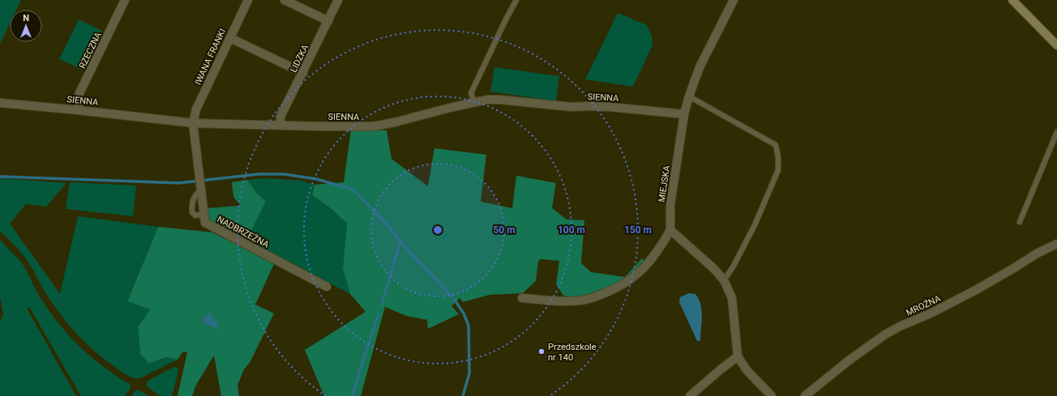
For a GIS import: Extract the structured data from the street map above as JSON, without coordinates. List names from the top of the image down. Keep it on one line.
{"streets":{"street":["RZECZNA","IWANA FRANKI","LIDZKA","SIENNA","MIEJSKA","NADBRZEŻNA","MROŹNA"]},"crossings":[["RZECZNA","SIENNA"],["IWANA FRANKI","SIENNA"],["IWANA FRANKI","NADBRZEŻNA"],["LIDZKA","SIENNA"],["SIENNA","MIEJSKA"],["SIENNA","NADBRZEŻNA"]],"places":["Przedszkole nr 140"],"north":"top","rings":["50 m","100 m","150 m"]}
